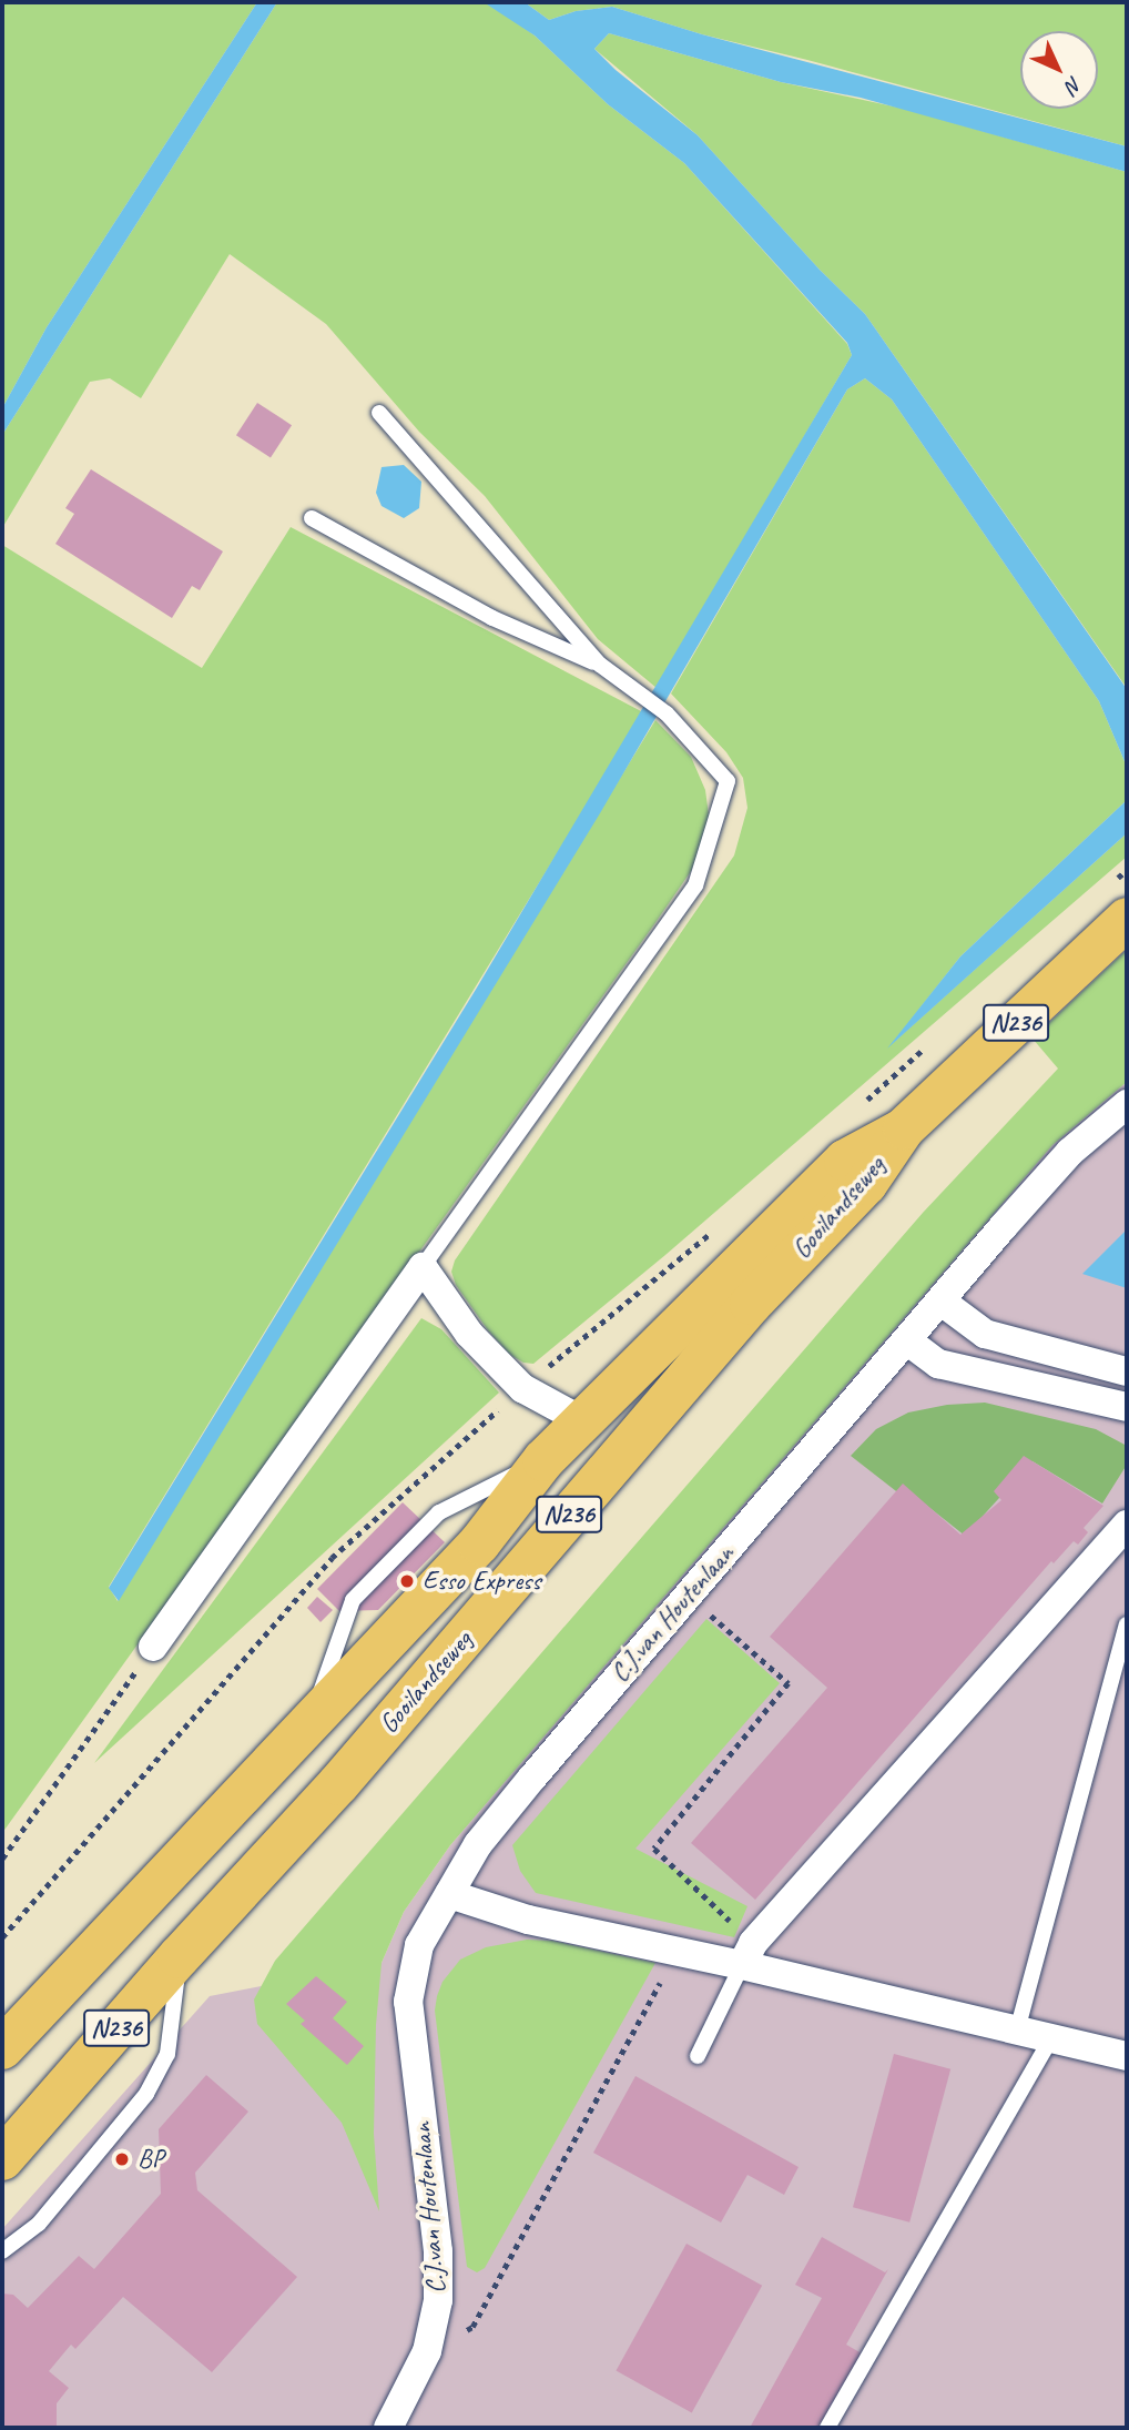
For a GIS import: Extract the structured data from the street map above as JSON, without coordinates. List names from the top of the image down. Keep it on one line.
{"streets":{"main road":["N236","Gooilandseweg"],"street":["C.J.van Houtenlaan"]},"places":["Esso Express","BP"],"north":"bottom right"}
